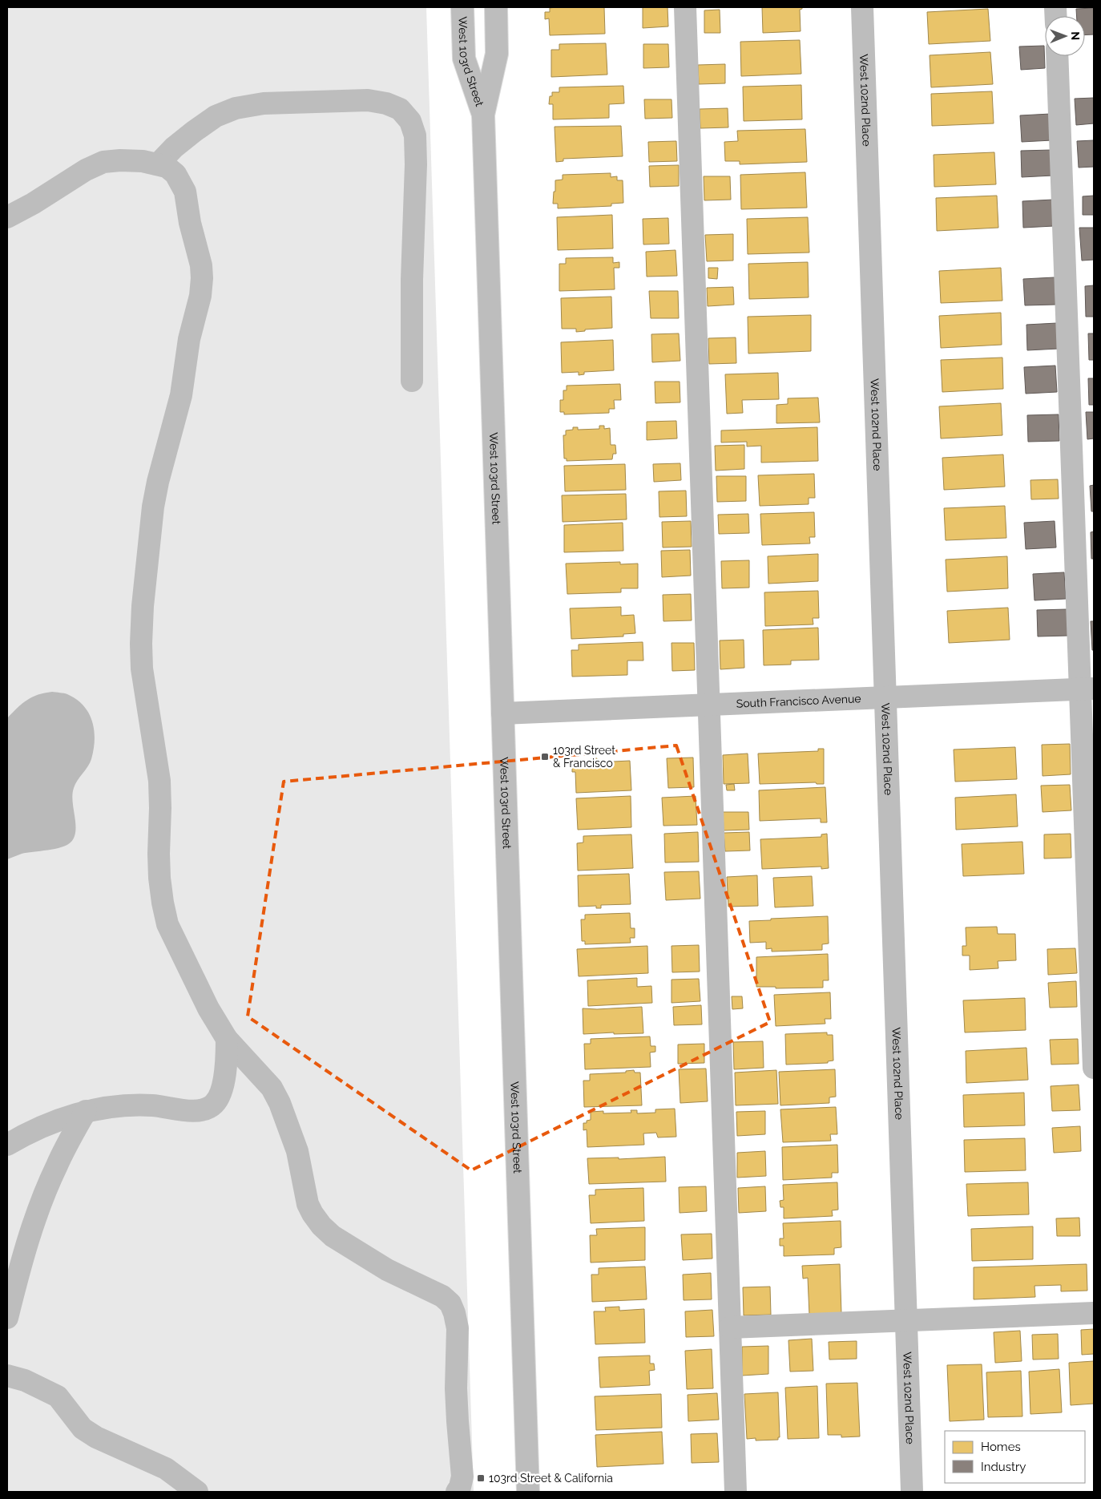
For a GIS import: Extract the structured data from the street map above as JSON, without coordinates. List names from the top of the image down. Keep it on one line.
{"streets":{"street":["West 103rd Street","West 102nd Place","South Francisco Avenue"]},"crossings":[["West 103rd Street","South Francisco Avenue"],["West 102nd Place","South Francisco Avenue"]],"places":{"transit":["103rd Street & Francisco","103rd Street & California"]},"legend":["Homes","Industry"],"north":"right"}
